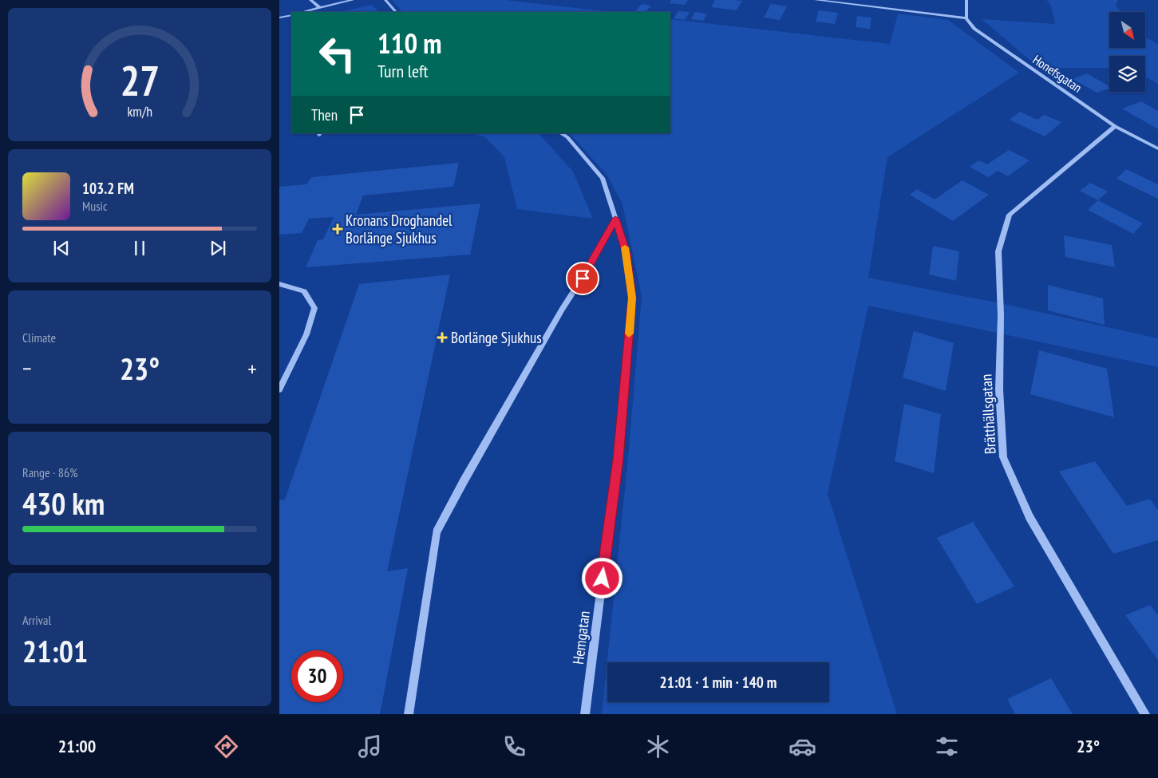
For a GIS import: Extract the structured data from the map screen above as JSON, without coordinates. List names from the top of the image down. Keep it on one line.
{"streets":{"street":["Honefsgatan","Brätthällsgatan","Hemgatan"]},"crossings":[["Honefsgatan","Brätthällsgatan"]],"places":{"health":["Kronans Droghandel Borlänge Sjukhus","Borlänge Sjukhus"]},"north":"bottom right","page":{"turn":["110 m","Turn left"],"then":"Then","song":["103.2 FM","Music"],"tile":["Climate",["Range · 86%","430 km"],["Arrival","21:01"]],"heat":["−","23°","+"],"limit":"30","trip":"21:01 · 1 min · 140 m","tabs":["21:00","23°"],"gauge":["27","km/h"]}}
